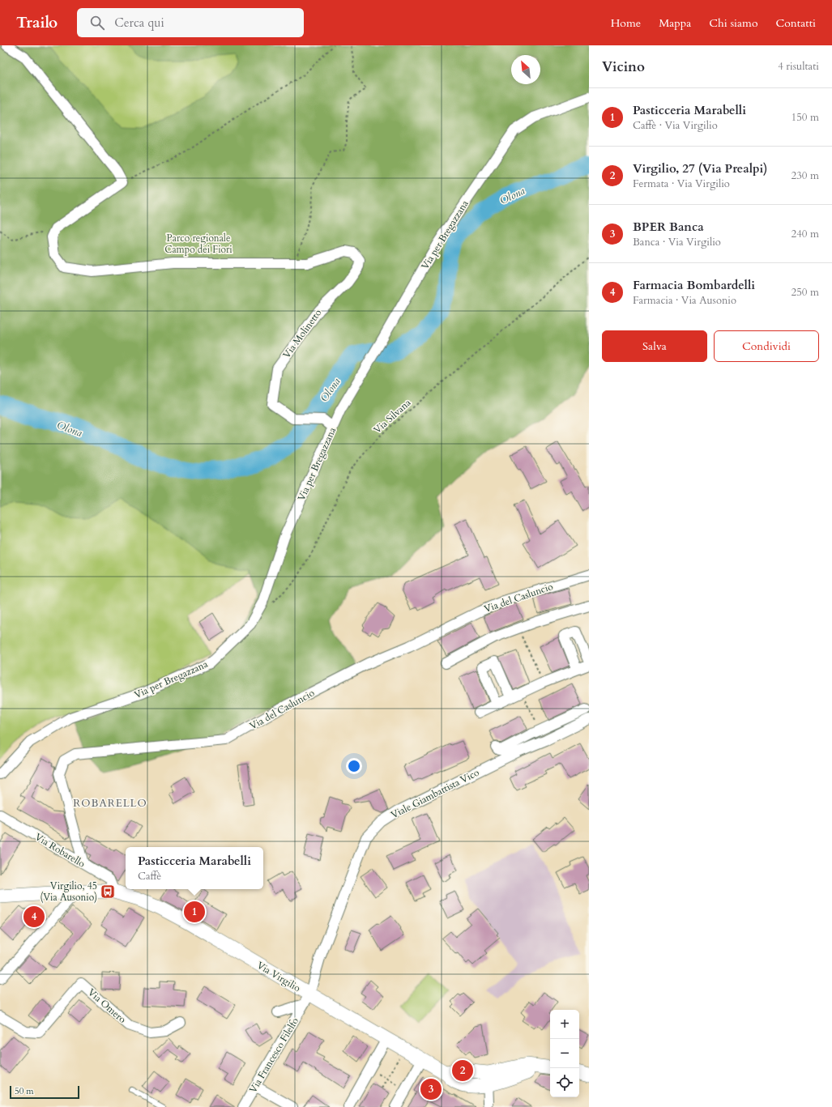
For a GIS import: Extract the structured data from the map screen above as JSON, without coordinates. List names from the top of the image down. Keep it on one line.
{"streets":{"main road":["Via Virgilio"],"street":["Via per Bregazzana","Via Molinetto","Via del Casluncio","Viale Giambattista Vico","Via Robarello","Via Omero","Via Francesco Filelfo"],"path":["Via Silvana"]},"crossings":[["Via per Bregazzana","Via Molinetto"],["Via del Casluncio","Via Robarello"],["Viale Giambattista Vico","Via Virgilio"],["Viale Giambattista Vico","Via Francesco Filelfo"],["Via Robarello","Via Virgilio"],["Via Virgilio","Via Francesco Filelfo"]],"districts":["ROBARELLO"],"water":["Olona"],"parks":["Parco regionale Campo dei Fiori"],"places":{"bus stop":["Virgilio, 45 (Via Ausonio)"]},"scale_bar":"50 m","north":"top left","page":{"header":"Trailo","search":"Cerca qui","nav":["Home","Mappa","Chi siamo","Contatti"],"heading":["Vicino","4 risultati"],"list":[{"mark":"1","name":"Pasticceria Marabelli","note":"Caffè · Via Virgilio","value":"150 m"},{"mark":"2","name":"Virgilio, 27 (Via Prealpi)","note":"Fermata · Via Virgilio","value":"230 m"},{"mark":"3","name":"BPER Banca","note":"Banca · Via Virgilio","value":"240 m"},{"mark":"4","name":"Farmacia Bombardelli","note":"Farmacia · Via Ausonio","value":"250 m"}],"buttons":["Salva","Condividi"],"popup":["Pasticceria Marabelli","Caffè"],"pins":["1","4","2","3"],"map_buttons":["+","−"],"scale":"50 m"}}
